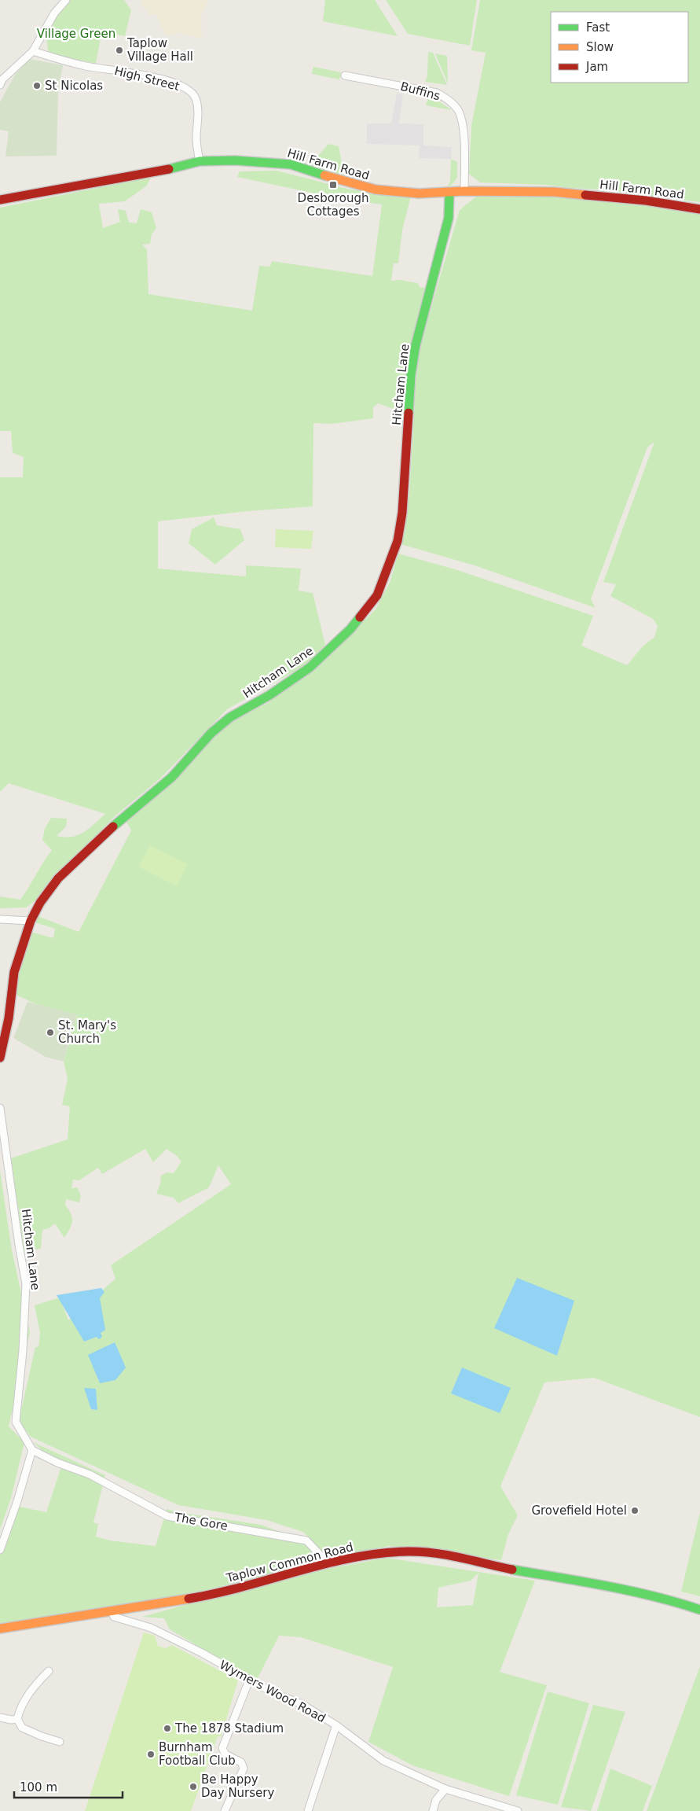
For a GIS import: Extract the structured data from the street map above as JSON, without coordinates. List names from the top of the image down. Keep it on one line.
{"streets":{"street":["High Street","Buffins","Hill Farm Road","Hitcham Lane","The Gore","Taplow Common Road","Wymers Wood Road"]},"crossings":[["High Street","Hill Farm Road"],["Buffins","Hill Farm Road"],["Hill Farm Road","Hitcham Lane"],["Hitcham Lane","The Gore"],["The Gore","Taplow Common Road"],["Taplow Common Road","Wymers Wood Road"]],"parks":["Village Green"],"places":{"other":["Taplow Village Hall","St Nicolas","St. Mary's Church","Grovefield Hotel","The 1878 Stadium","Burnham Football Club","Be Happy Day Nursery"],"transit":["Desborough Cottages"]},"legend":["Fast","Slow","Jam"],"scale_bar":"100 m"}
